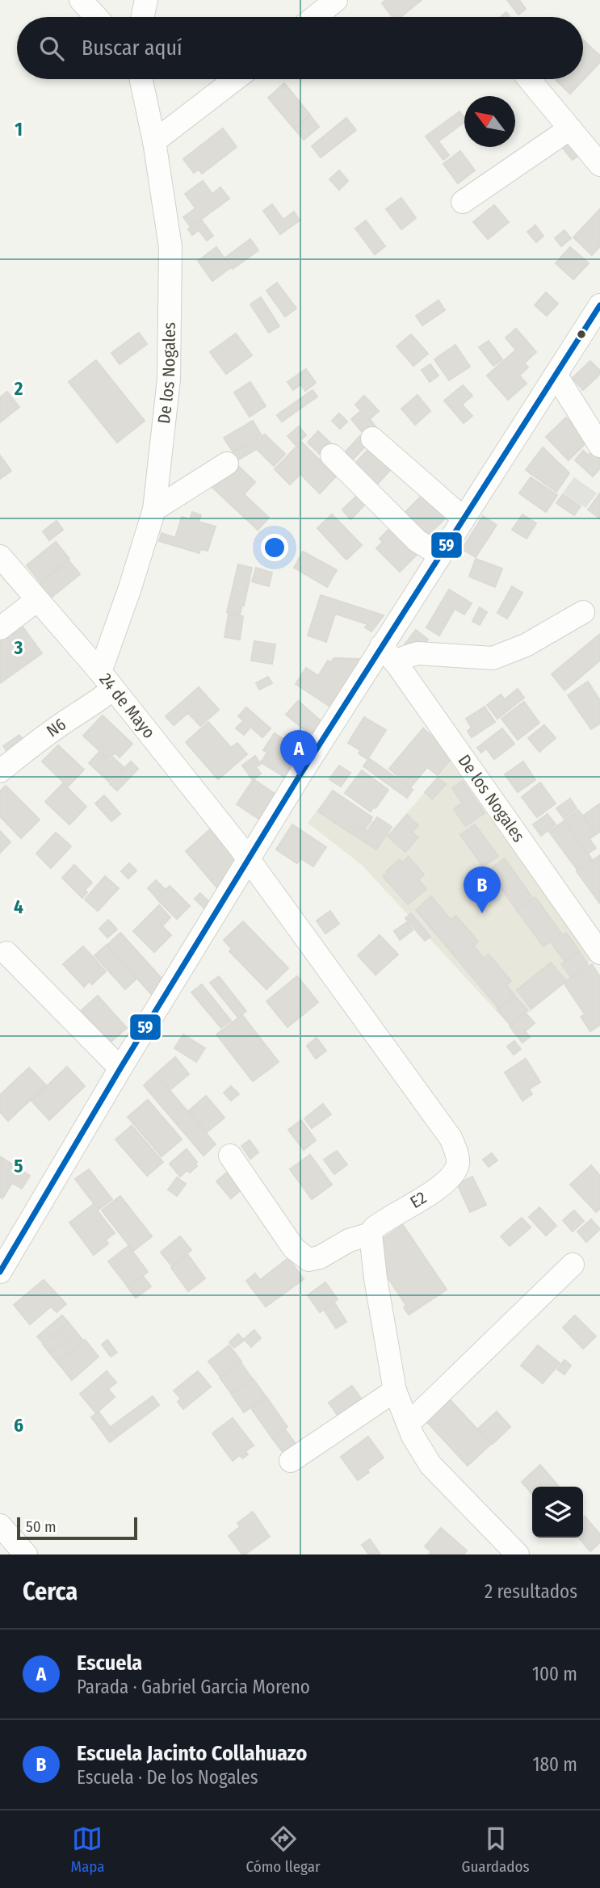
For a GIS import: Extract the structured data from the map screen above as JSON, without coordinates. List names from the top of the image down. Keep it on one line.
{"streets":{"street":["De los Nogales","24 de Mayo","N6","E2"]},"crossings":[["De los Nogales","24 de Mayo"],["De los Nogales","N6"],["24 de Mayo","N6"],["24 de Mayo","E2"]],"lines":["transit line 59"],"scale_bar":"50 m","north":"top left","page":{"search":"Buscar aquí","pins":["A","B"],"scale":"50 m","heading":["Cerca","2 resultados"],"list":[{"mark":"A","name":"Escuela","note":"Parada · Gabriel Garcia Moreno","value":"100 m"},{"mark":"B","name":"Escuela Jacinto Collahuazo","note":"Escuela · De los Nogales","value":"180 m"}],"nav":["Mapa","Cómo llegar","Guardados"]},"grid":{"rows":["1","2","3","4","5","6"]}}
